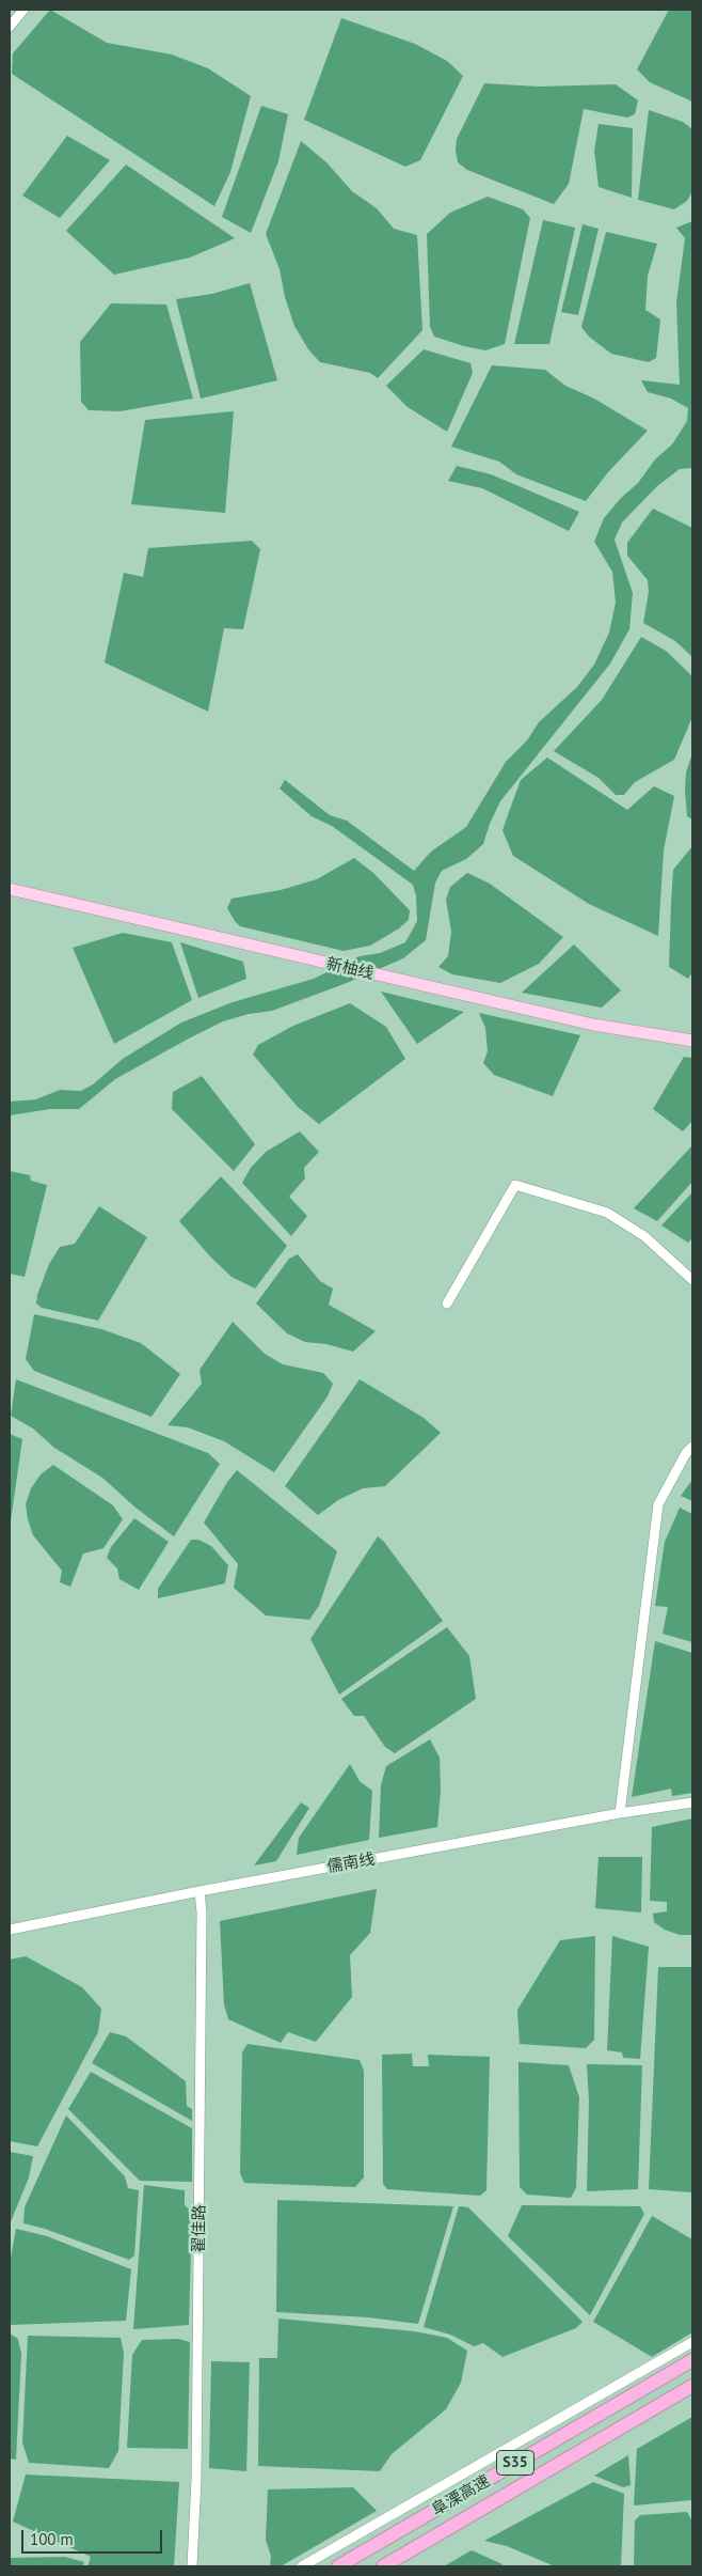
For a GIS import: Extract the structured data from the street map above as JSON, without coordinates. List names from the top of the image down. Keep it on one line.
{"streets":{"highway":["S35","阜溧高速"],"main road":["新柚线"],"street":["儒南线","翟佳路"]},"crossings":[["儒南线","翟佳路"]],"scale_bar":"100 m"}
